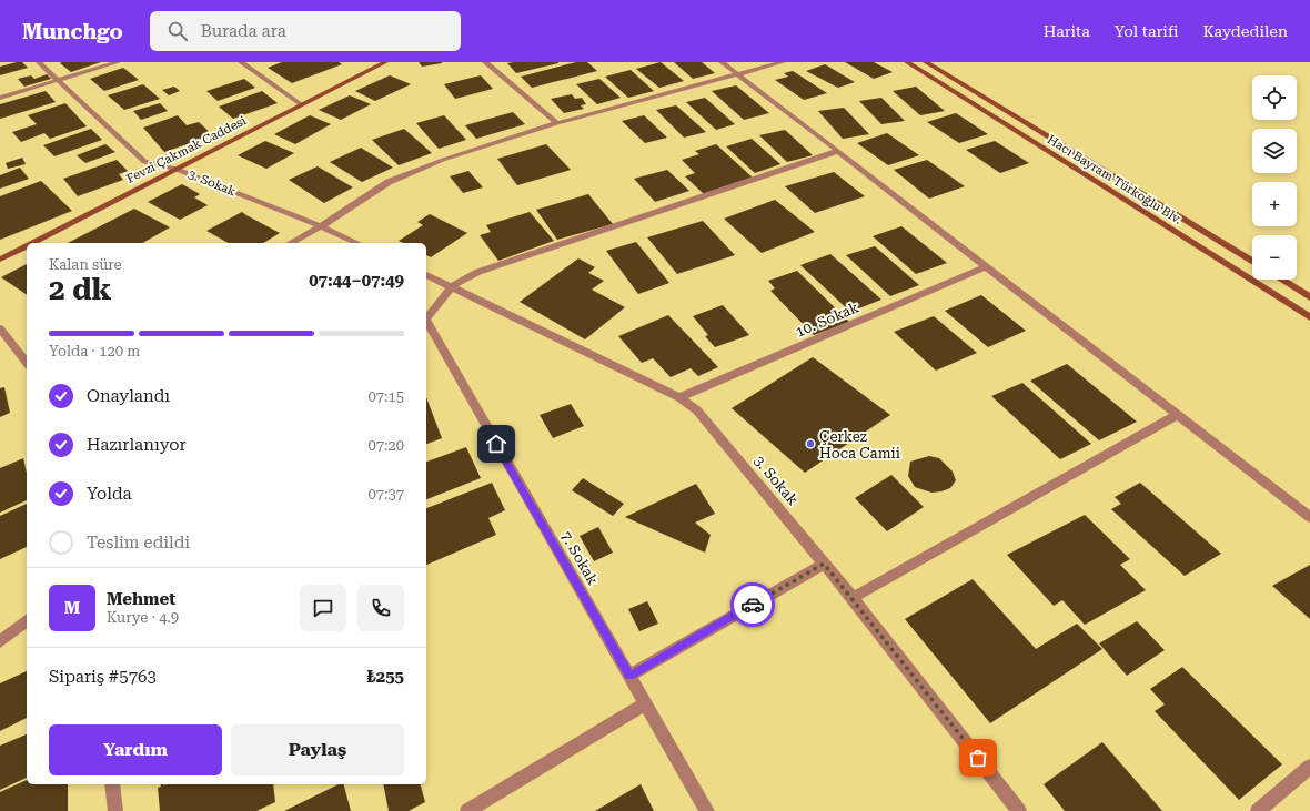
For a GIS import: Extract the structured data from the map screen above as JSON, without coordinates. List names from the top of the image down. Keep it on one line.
{"streets":{"street":["Fevzi Çakmak Caddesi","Hacı Bayram Türkoğlu Blv.","3. Sokak","10. Sokak","7. Sokak"]},"crossings":[["Fevzi Çakmak Caddesi","3. Sokak"],["3. Sokak","10. Sokak"]],"places":["Çerkez Hoca Camii"],"page":{"header":"Munchgo","search":"Burada ara","nav":["Harita","Yol tarifi","Kaydedilen"],"map_buttons":["+","−"],"heading":["2 dk","Kalan süre","07:44–07:49"],"panel":["Mehmet","Kurye · 4.9","Sipariş #5763","₺255"],"bar":"Yolda · 120 m","list":[["Onaylandı","07:15"],["Hazırlanıyor","07:20"],["Yolda","07:37"],"Teslim edildi"],"round":"M","buttons":["Yardım","Paylaş"]}}
